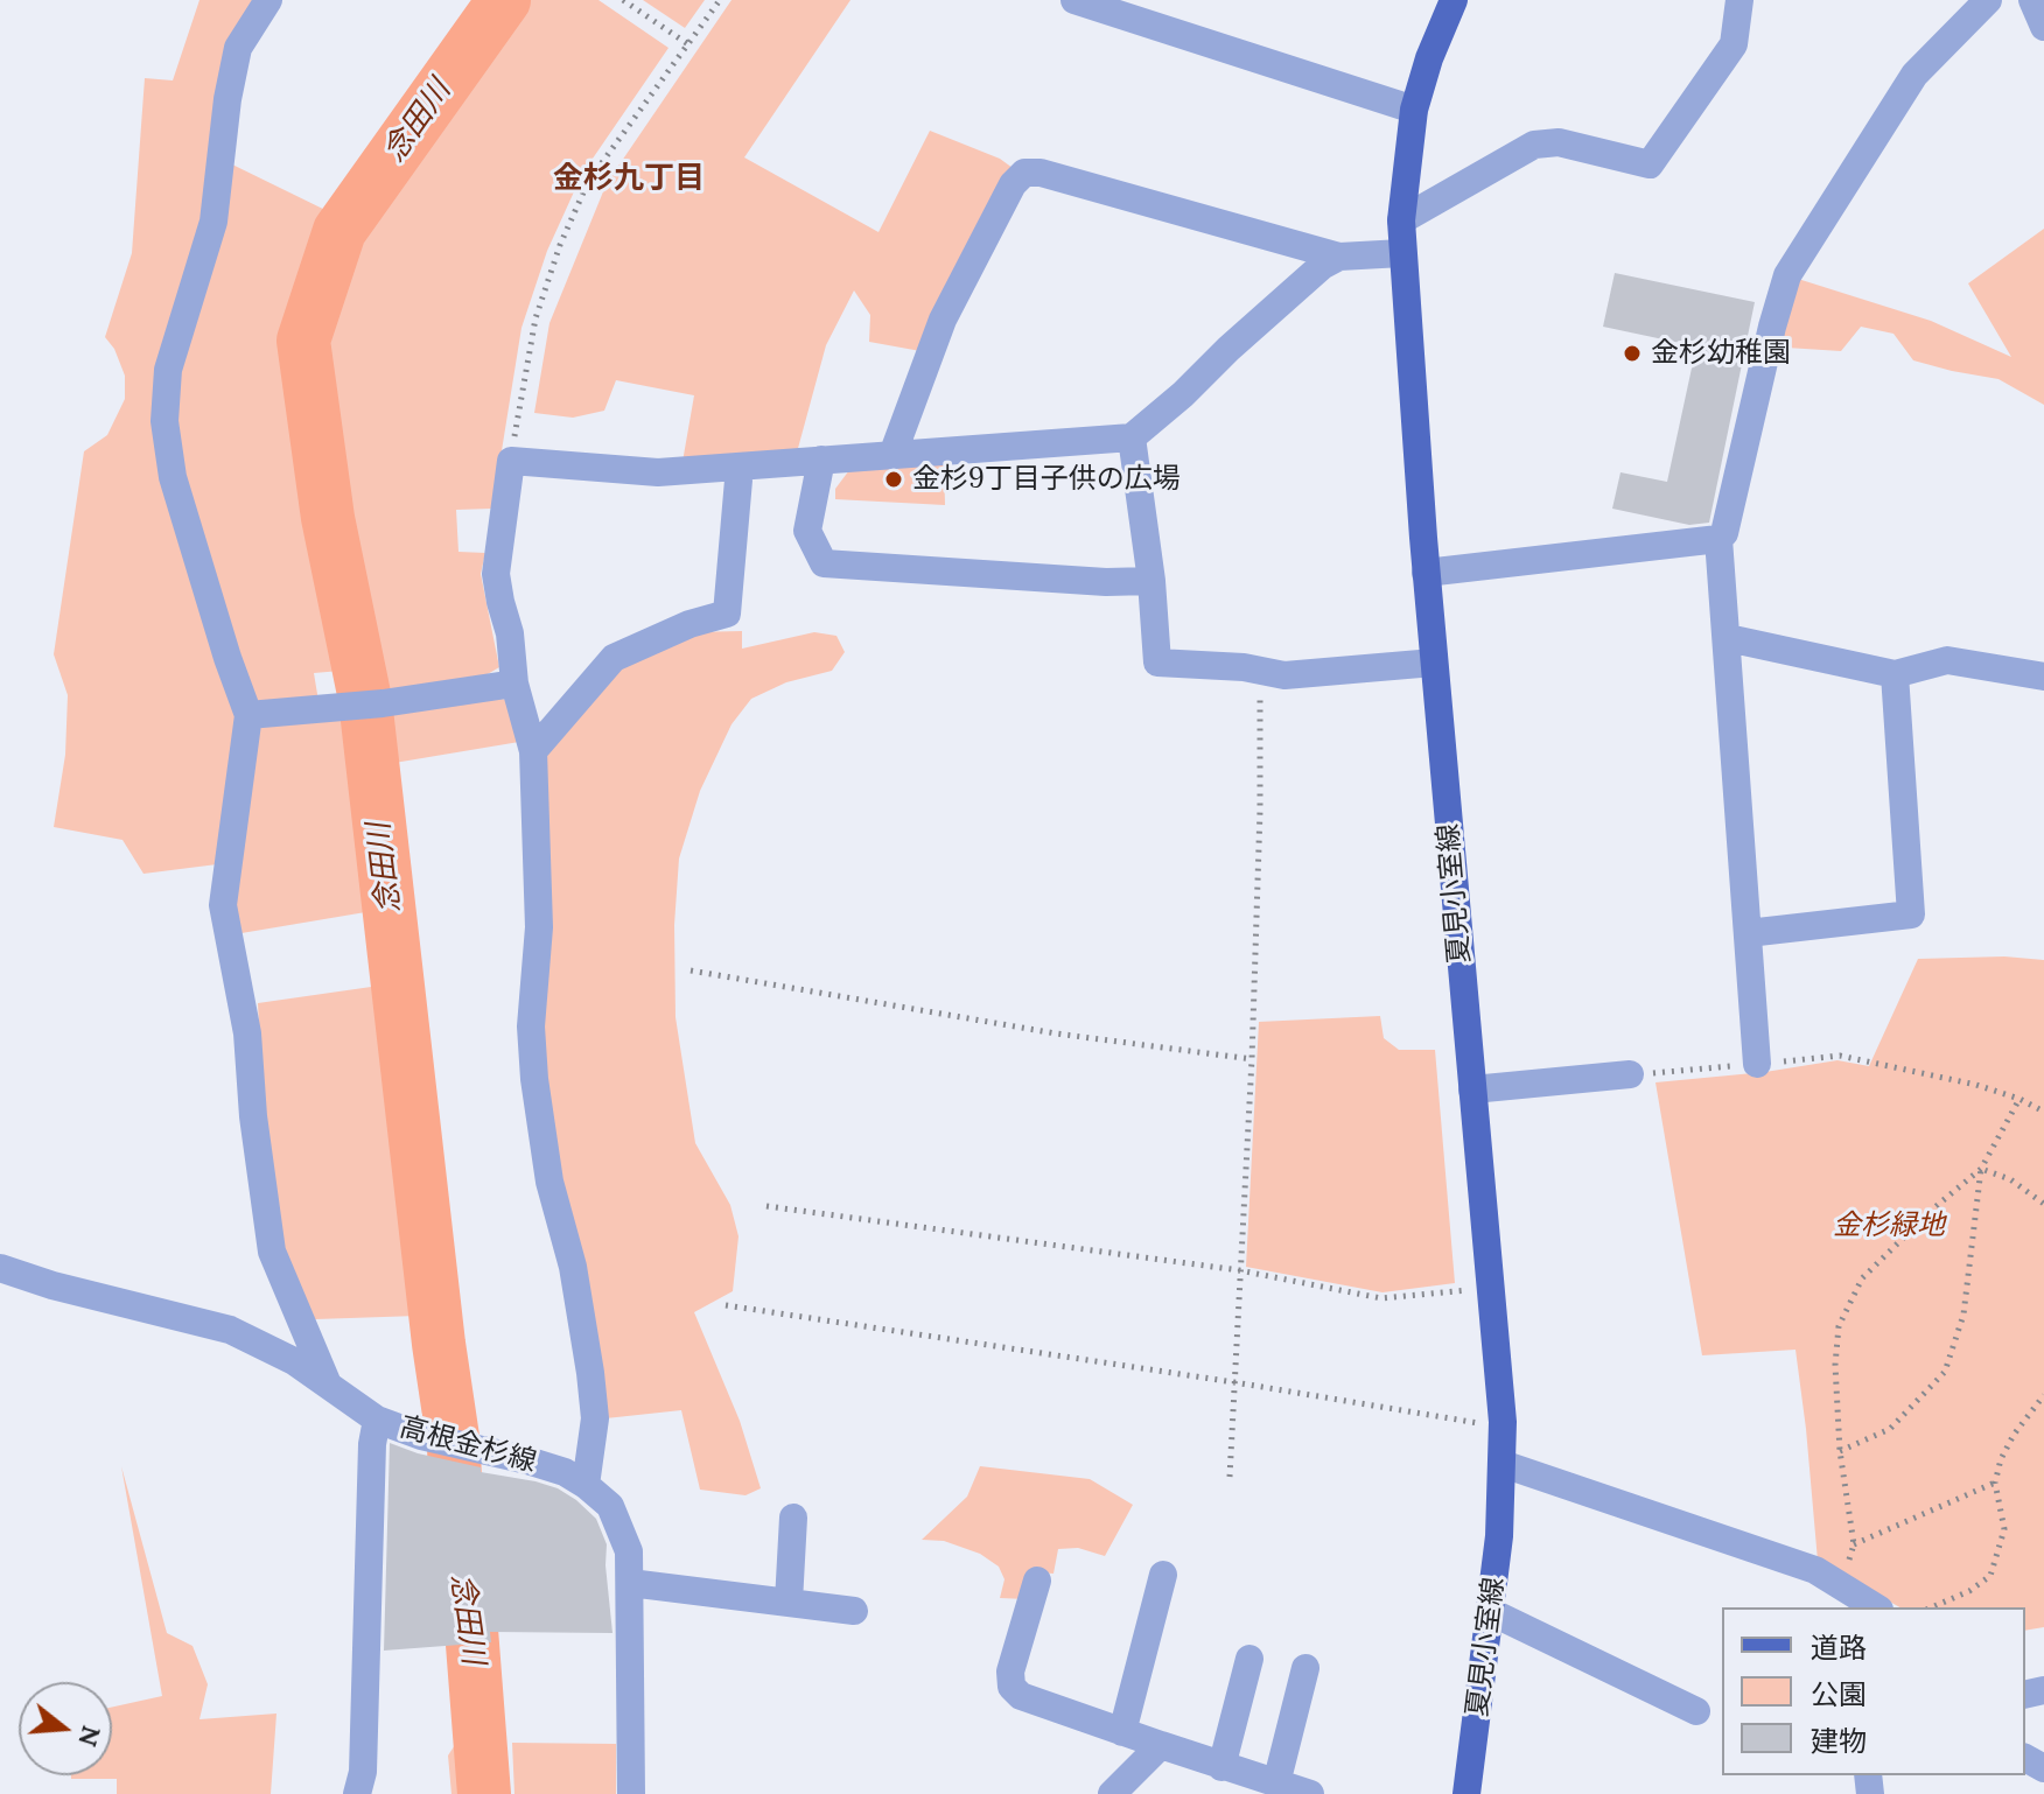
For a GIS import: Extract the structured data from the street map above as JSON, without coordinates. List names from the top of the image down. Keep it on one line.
{"streets":{"main road":["夏見小室線"],"street":["高根金杉線"]},"districts":["金杉九丁目"],"water":["念田川"],"parks":["金杉緑地"],"places":["金杉幼稚園","金杉9丁目子供の広場"],"legend":["道路","公園","建物"],"north":"right"}
